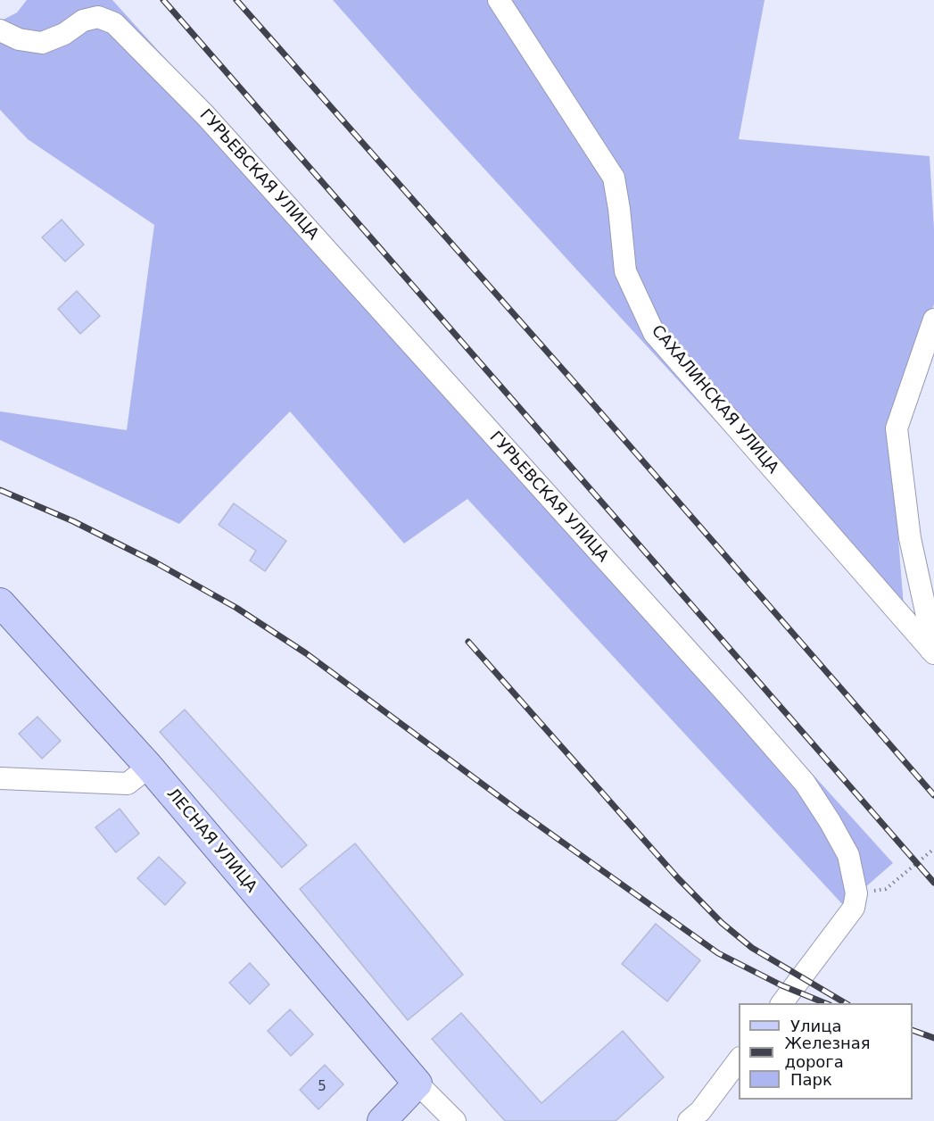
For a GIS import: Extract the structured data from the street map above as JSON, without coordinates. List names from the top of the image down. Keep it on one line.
{"streets":{"main road":["ЛЕСНАЯ УЛИЦА"],"street":["ГУРЬЕВСКАЯ УЛИЦА","САХАЛИНСКАЯ УЛИЦА"]},"house_numbers":["5"],"legend":["Улица","Железная дорога","Парк"]}
